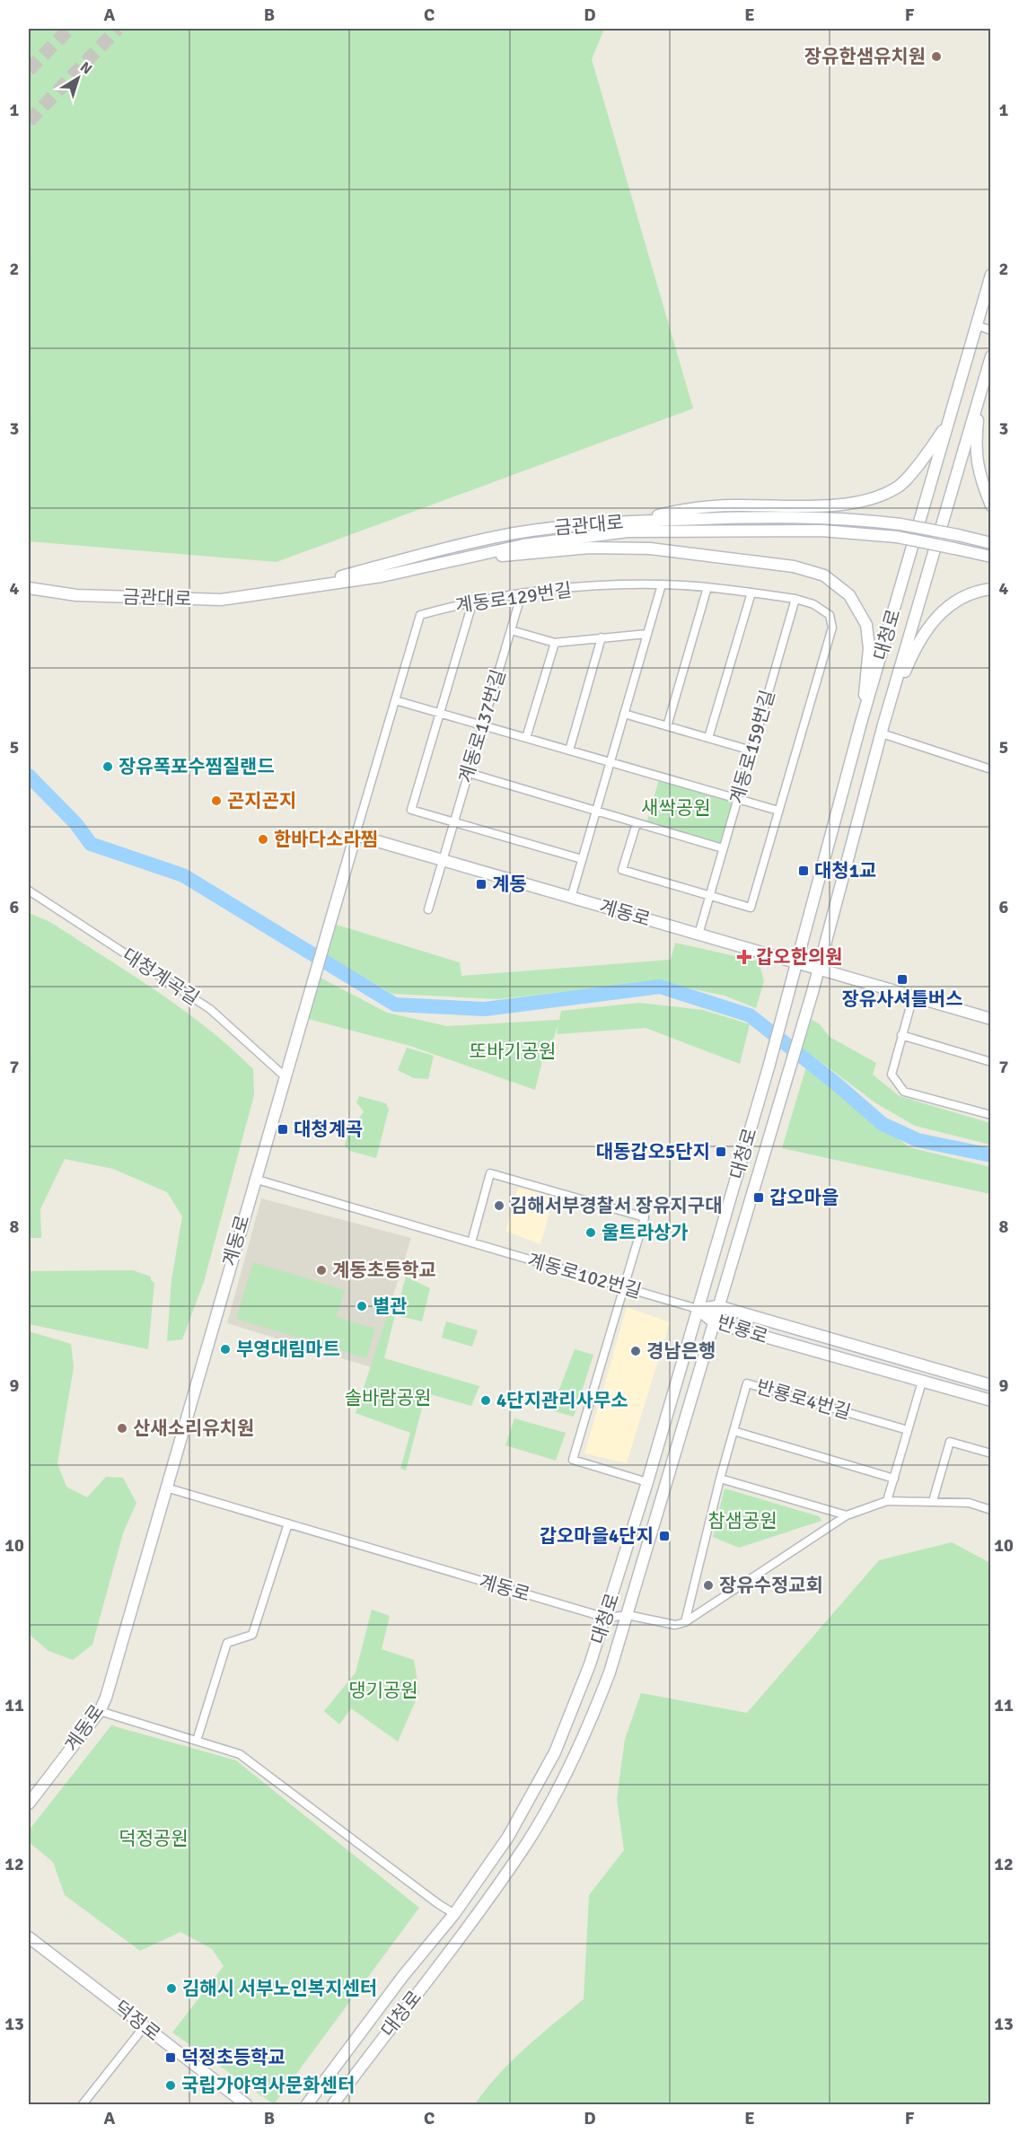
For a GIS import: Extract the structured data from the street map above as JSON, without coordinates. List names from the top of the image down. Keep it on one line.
{"streets":{"main road":["금관대로","대청로","계동로","반룡로","덕정로"],"street":["계동로129번길","계동로137번길","계동로159번길","대청계곡길","계동로102번길","반룡로4번길"]},"crossings":[["계동로129번길","계동로137번길"],["계동로129번길","계동로159번길"],["계동로129번길","계동로"],["대청로","계동로"],["대청로","계동로102번길"],["대청로","반룡로"],["계동로137번길","계동로"],["계동로159번길","계동로"],["계동로","대청계곡길"],["계동로","계동로102번길"],["계동로","반룡로4번길"],["계동로102번길","반룡로"]],"parks":["새싹공원","또바기공원","솔바람공원","참샘공원","댕기공원","덕정공원"],"places":{"other":["장유한샘유치원","장유폭포수찜질랜드","곤지곤지","한바다소라찜","김해서부경찰서 장유지구대","울트라상가","계동초등학교","별관","부영대림마트","경남은행","4단지관리사무소","산새소리유치원","장유수정교회","김해시 서부노인복지센터","국립가야역사문화센터"],"transit":["대청1교","계동","장유사셔틀버스","대청계곡","대동갑오5단지","갑오마을","갑오마을4단지","덕정초등학교"],"health":["갑오한의원"]},"north":"top right","grid":{"columns":["A","B","C","D","E","F"],"rows":["1","2","3","4","5","6","7","8","9","10","11","12","13"]}}
